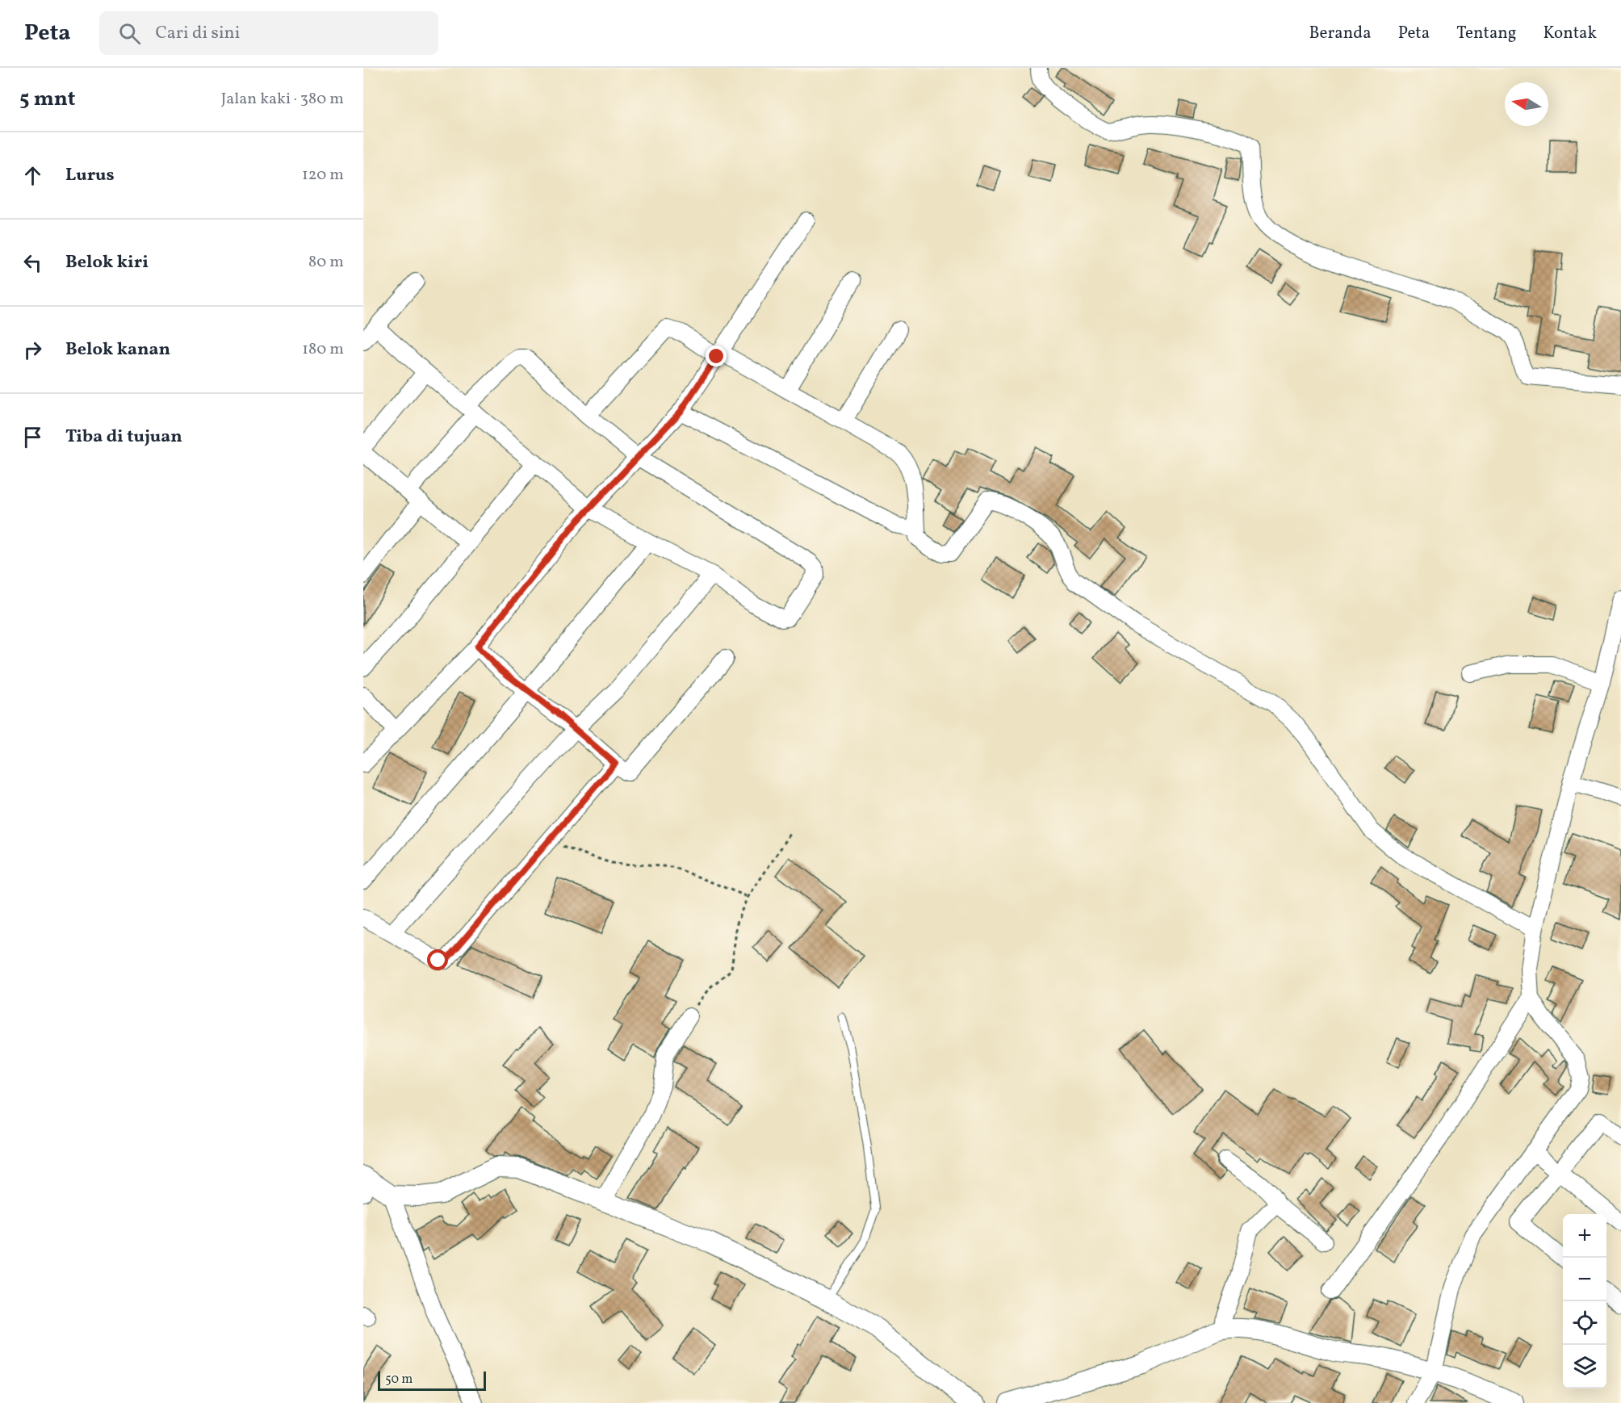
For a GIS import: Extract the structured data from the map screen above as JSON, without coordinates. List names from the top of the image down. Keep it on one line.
{"scale_bar":"50 m","north":"left","page":{"header":"Peta","search":"Cari di sini","nav":["Beranda","Peta","Tentang","Kontak"],"heading":["5 mnt","Jalan kaki · 380 m"],"list":[["Lurus","120 m"],["Belok kiri","80 m"],["Belok kanan","180 m"],"Tiba di tujuan"],"map_buttons":["+","−"],"scale":"50 m"}}
